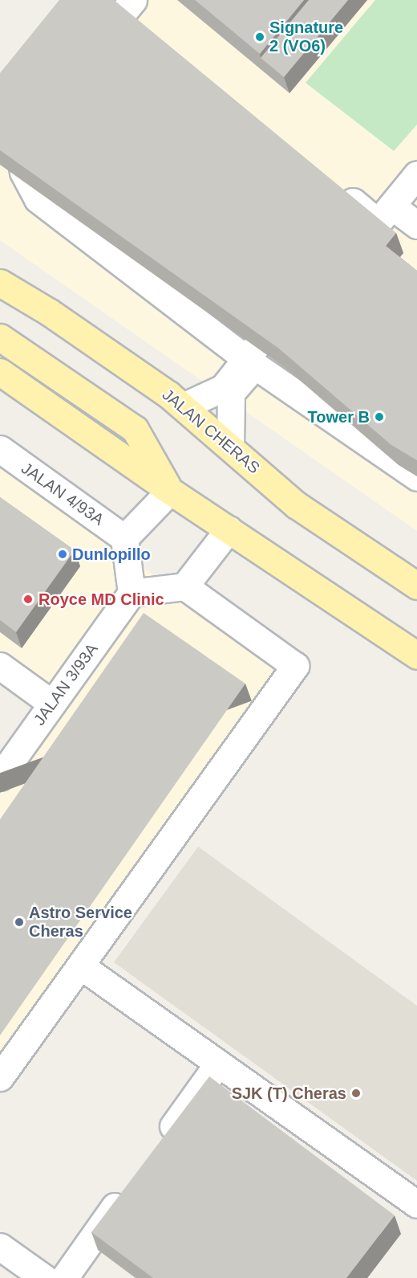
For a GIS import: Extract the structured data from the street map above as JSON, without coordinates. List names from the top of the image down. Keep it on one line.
{"streets":{"main road":["JALAN CHERAS"],"street":["JALAN 4/93A","JALAN 3/93A"]},"places":["Signature 2 (VO6)","Tower B","Dunlopillo","Royce MD Clinic","Astro Service Cheras","SJK (T) Cheras"]}
